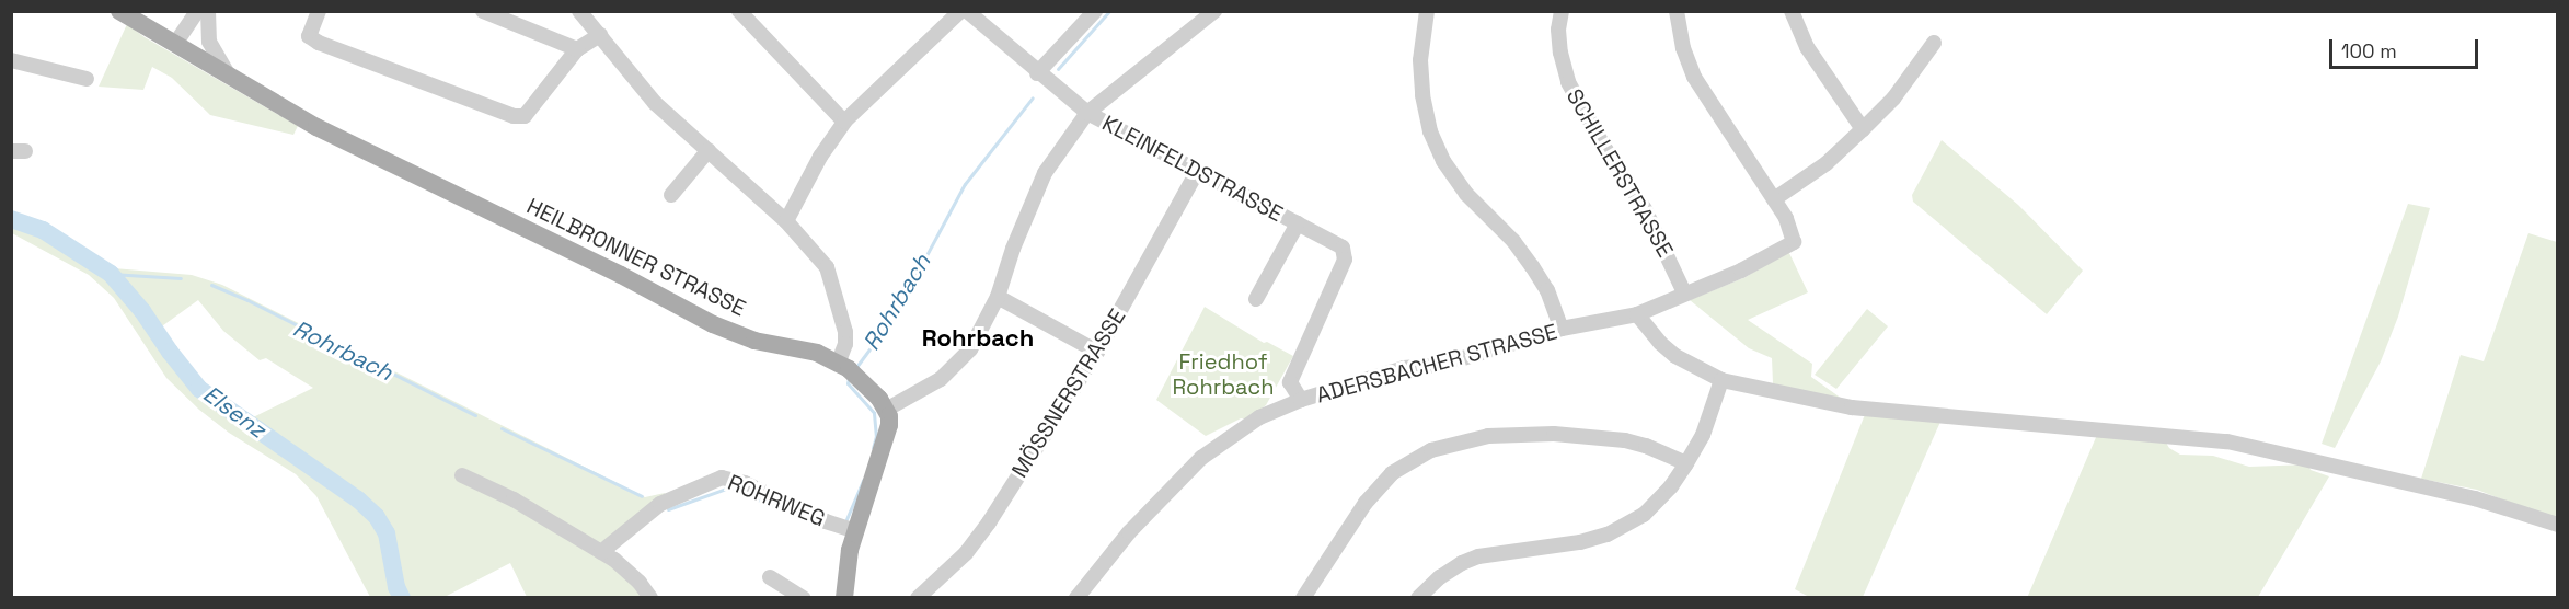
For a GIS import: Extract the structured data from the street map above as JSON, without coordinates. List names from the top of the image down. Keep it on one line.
{"streets":{"main road":["HEILBRONNER STRASSE"],"street":["KLEINFELDSTRASSE","SCHILLERSTRASSE","ADERSBACHER STRASSE","MÖSSNERSTRASSE","ROHRWEG"]},"crossings":[["KLEINFELDSTRASSE","ADERSBACHER STRASSE"],["KLEINFELDSTRASSE","MÖSSNERSTRASSE"],["SCHILLERSTRASSE","ADERSBACHER STRASSE"]],"districts":["Rohrbach"],"water":["Rohrbach","Elsenz"],"parks":["Friedhof Rohrbach"],"scale_bar":"100 m"}
